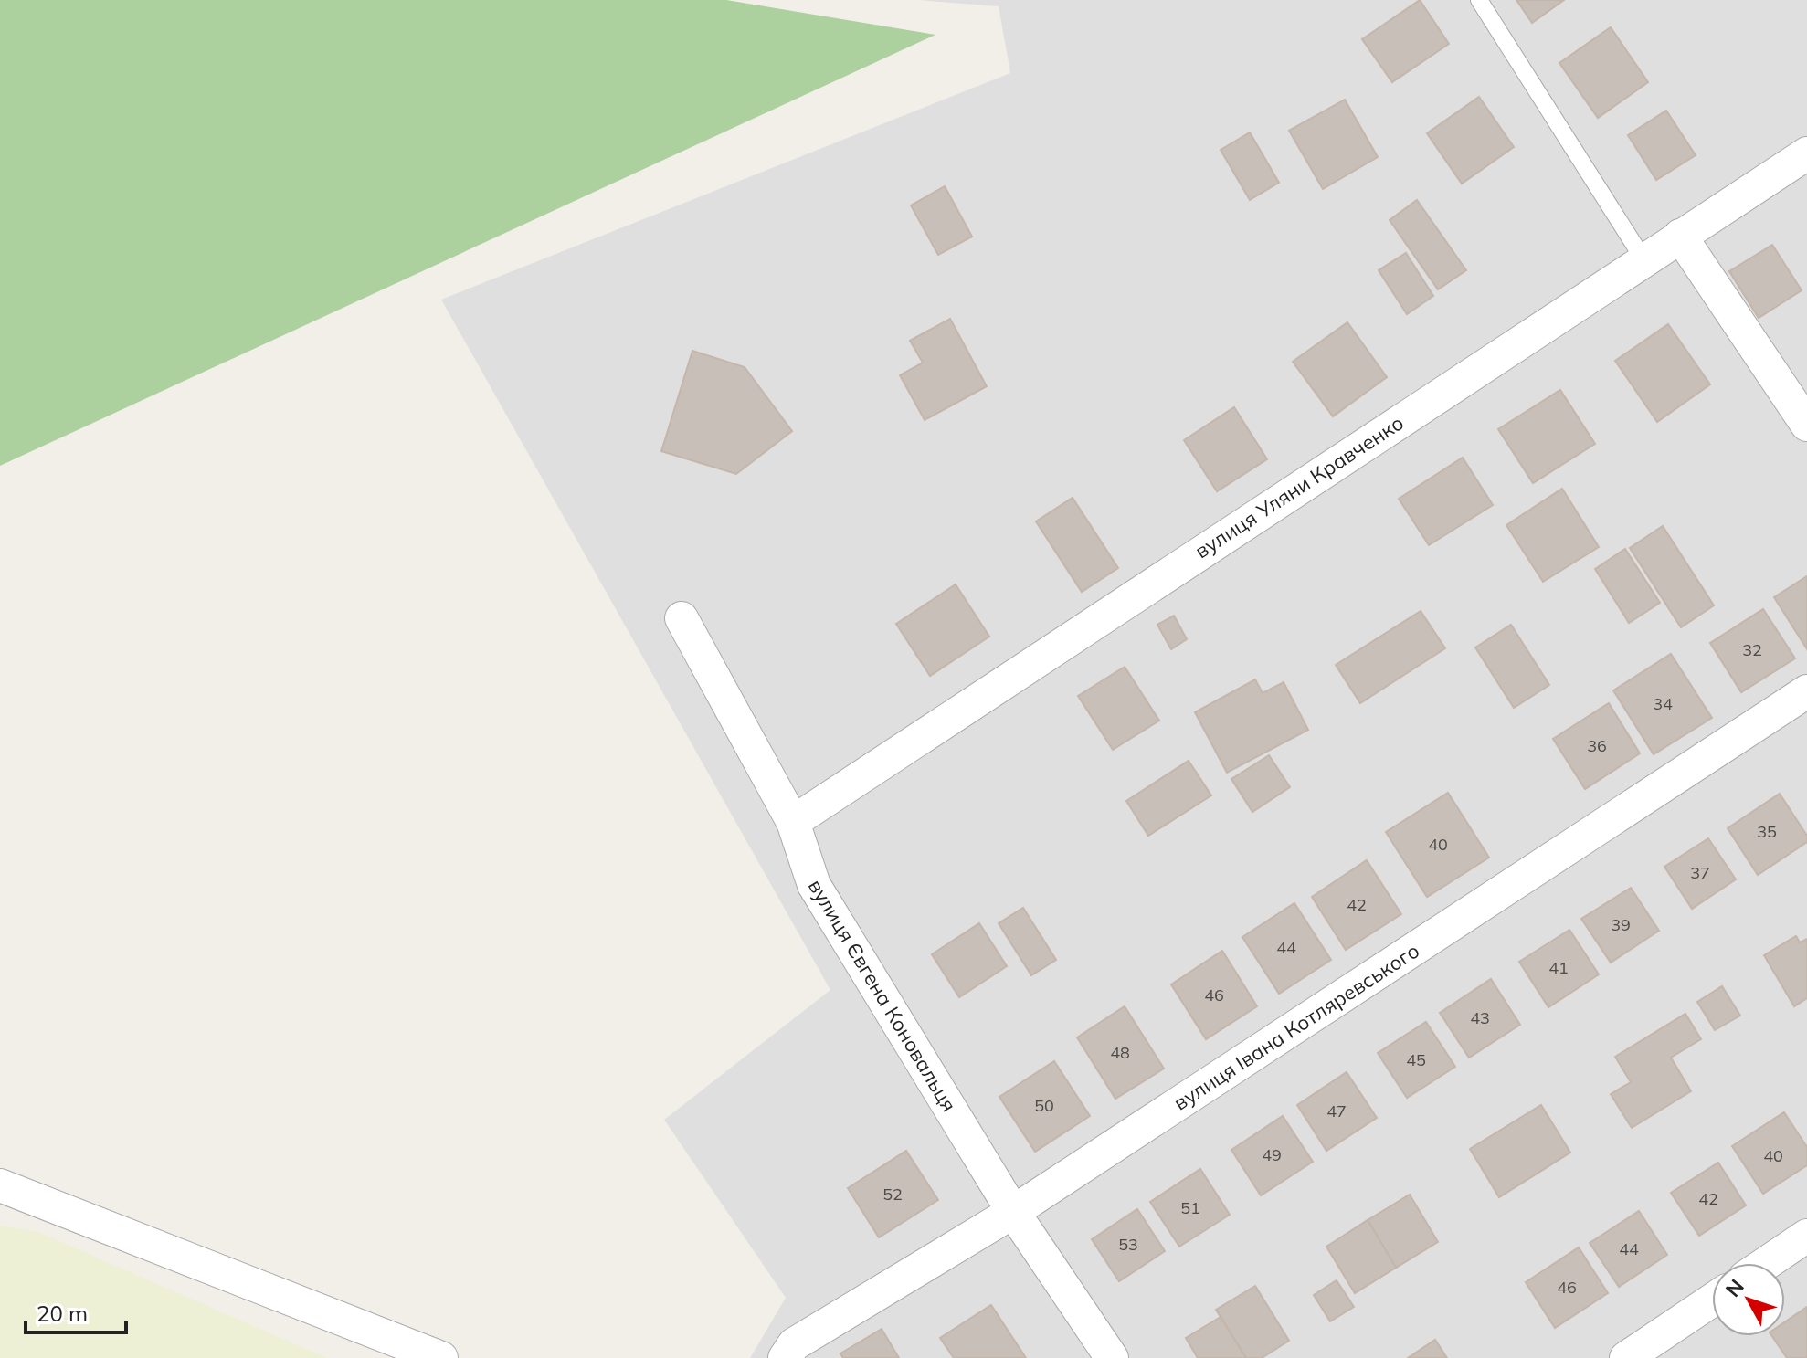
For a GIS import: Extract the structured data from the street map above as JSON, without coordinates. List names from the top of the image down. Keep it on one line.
{"streets":{"street":["вулиця Уляни Кравченко","вулиця Євгена Коновальця","вулиця Івана Котляревського"]},"crossings":[["вулиця Уляни Кравченко","вулиця Євгена Коновальця"],["вулиця Євгена Коновальця","вулиця Івана Котляревського"]],"house_numbers":["32","34","36","35","40","37","42","39","44","41","46","43","48","45","50","47","49","40","52","42","51","53","44","46"],"scale_bar":"20 m","north":"top left"}
